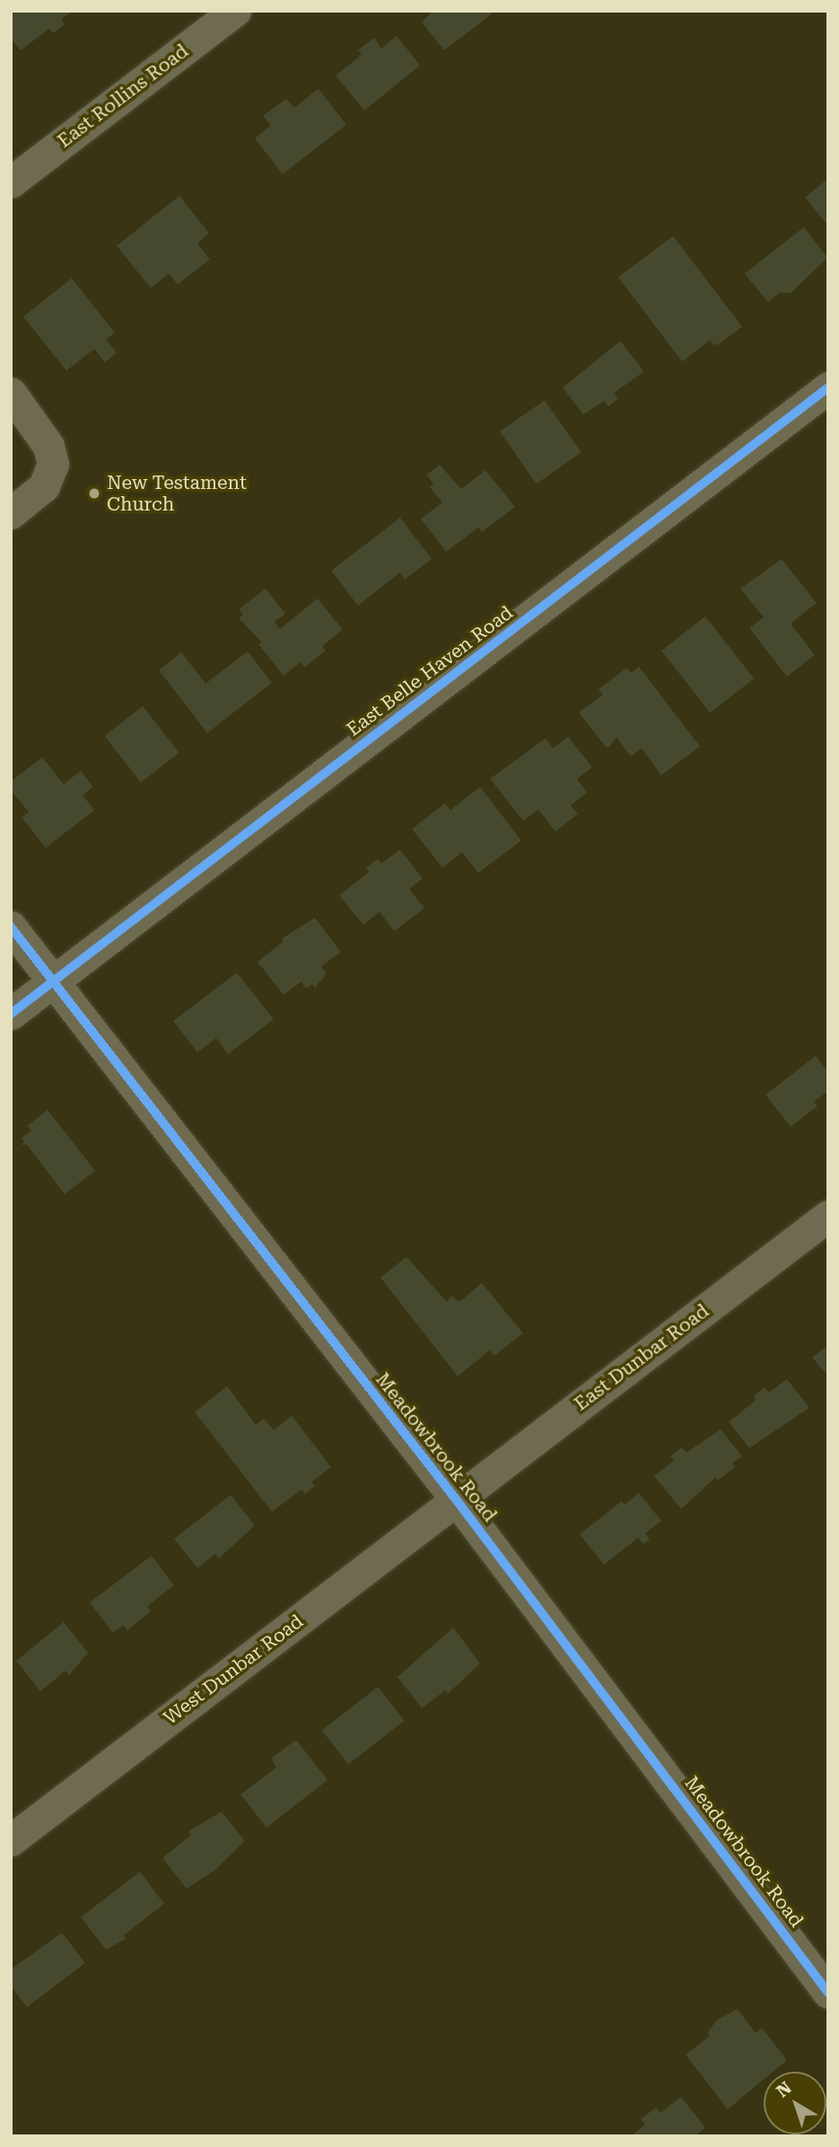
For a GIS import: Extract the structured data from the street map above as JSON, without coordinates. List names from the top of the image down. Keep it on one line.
{"streets":{"street":["East Rollins Road","East Belle Haven Road","East Dunbar Road","Meadowbrook Road","West Dunbar Road"]},"crossings":[["East Belle Haven Road","Meadowbrook Road"],["East Dunbar Road","Meadowbrook Road"],["East Dunbar Road","West Dunbar Road"],["Meadowbrook Road","West Dunbar Road"]],"places":["New Testament Church"],"north":"top left"}
